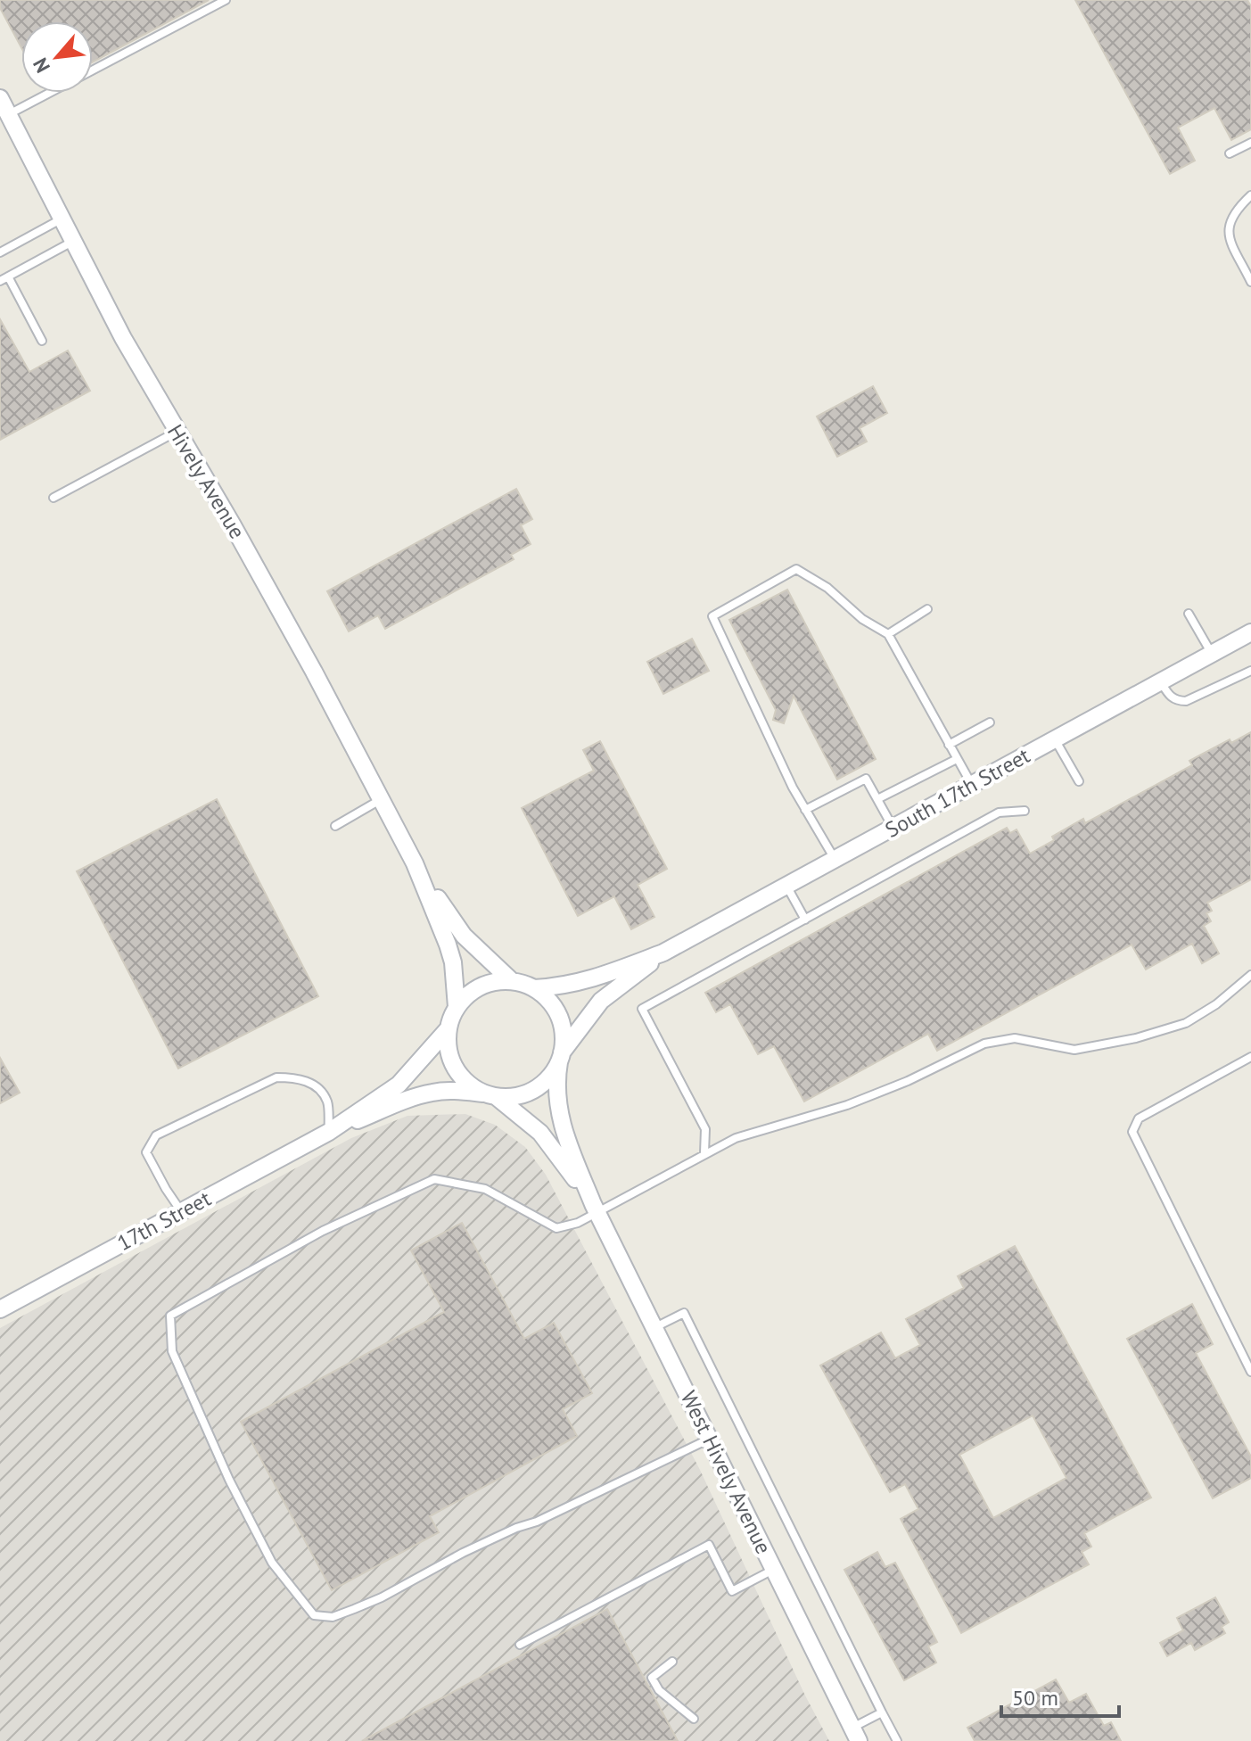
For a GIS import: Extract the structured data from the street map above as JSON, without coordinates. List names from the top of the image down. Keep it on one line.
{"streets":{"street":["Hively Avenue","South 17th Street","17th Street","West Hively Avenue"]},"crossings":[["Hively Avenue","17th Street"]],"scale_bar":"50 m","north":"bottom left"}
